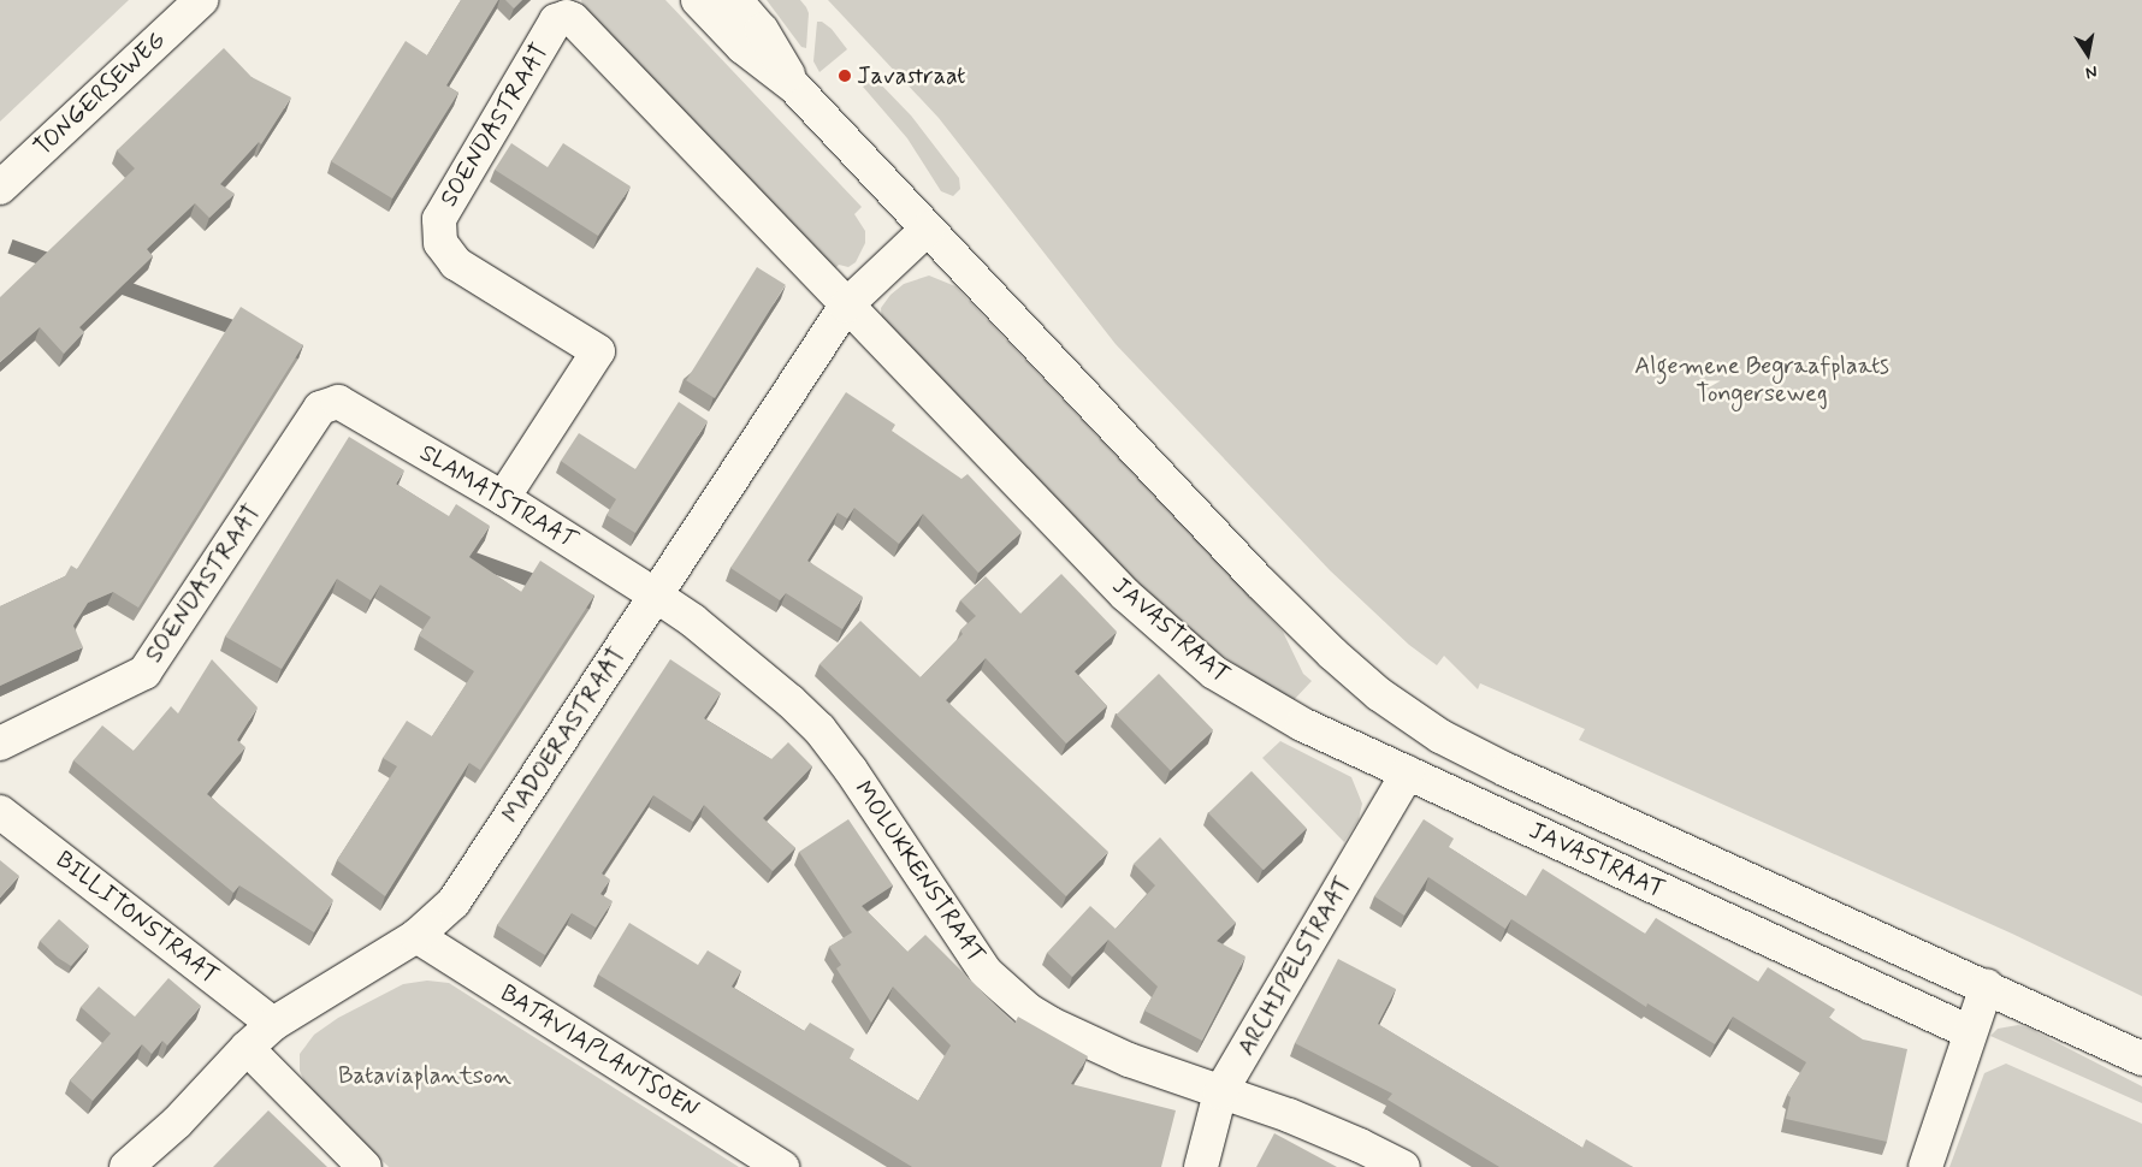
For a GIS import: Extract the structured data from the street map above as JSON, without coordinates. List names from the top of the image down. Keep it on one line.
{"streets":{"street":["TONGERSEWEG","SOENDASTRAAT","SLAMATSTRAAT","JAVASTRAAT","MADOERASTRAAT","MOLUKKENSTRAAT","BILLITONSTRAAT","ARCHIPELSTRAAT","BATAVIAPLANTSOEN"]},"crossings":[["SOENDASTRAAT","SLAMATSTRAAT"],["SOENDASTRAAT","JAVASTRAAT"],["SLAMATSTRAAT","MADOERASTRAAT"],["SLAMATSTRAAT","MOLUKKENSTRAAT"],["JAVASTRAAT","MADOERASTRAAT"],["JAVASTRAAT","ARCHIPELSTRAAT"],["MADOERASTRAAT","MOLUKKENSTRAAT"],["MADOERASTRAAT","BILLITONSTRAAT"],["MADOERASTRAAT","BATAVIAPLANTSOEN"],["MOLUKKENSTRAAT","ARCHIPELSTRAAT"]],"parks":["Algemene Begraafplaats Tongerseweg","Bataviaplantson"],"places":["Javastraat"],"north":"bottom"}
